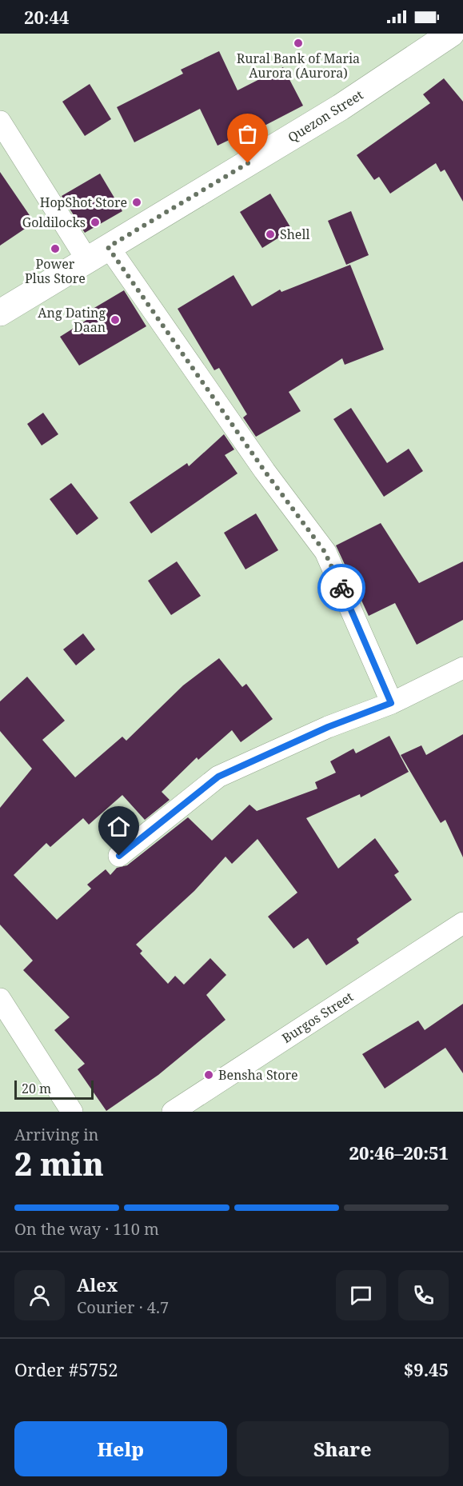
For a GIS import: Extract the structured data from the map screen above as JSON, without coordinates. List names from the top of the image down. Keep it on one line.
{"streets":{"main road":["Quezon Street"],"street":["Burgos Street"]},"places":["Rural Bank of Maria Aurora (Aurora)","HopShot Store","Goldilocks","Shell","Power Plus Store","Ang Dating Daan","Bensha Store"],"scale_bar":"20 m","page":{"status":"20:44","scale":"20 m","heading":["2 min","Arriving in","20:46–20:51"],"panel":["Alex","Courier · 4.7","Order #5752","$9.45"],"bar":"On the way · 110 m","buttons":["Help","Share"]}}
